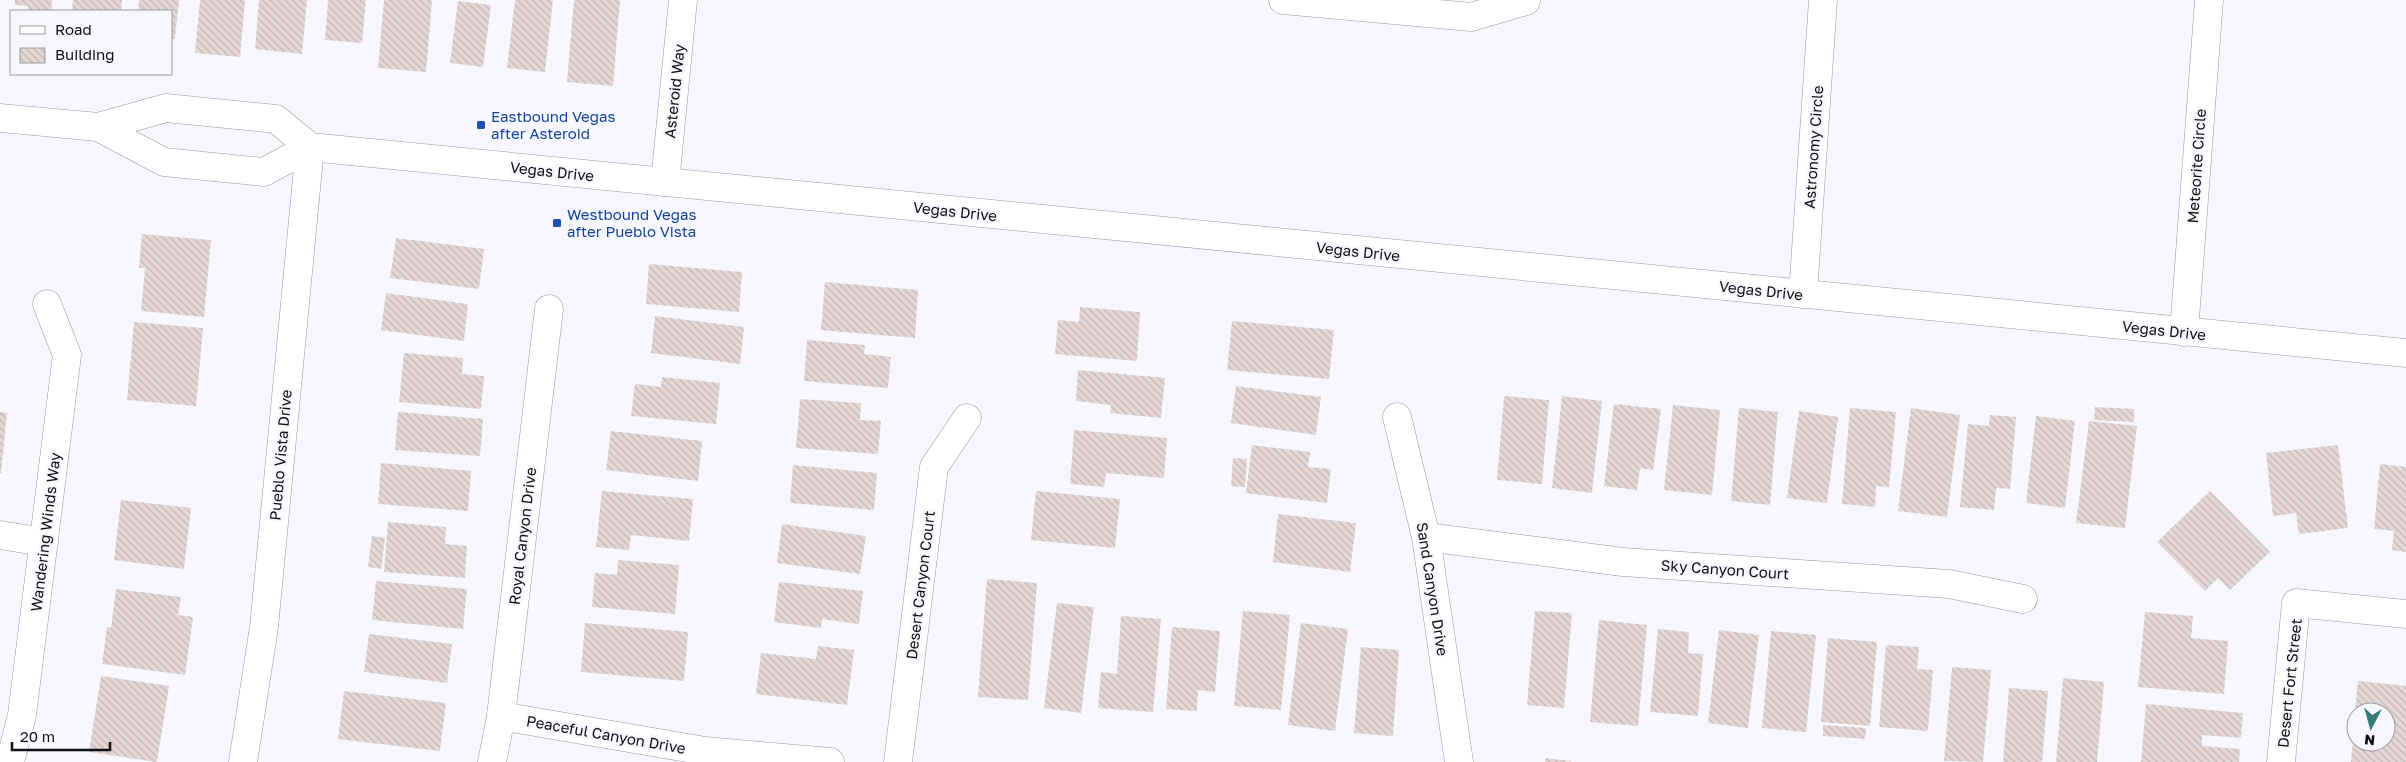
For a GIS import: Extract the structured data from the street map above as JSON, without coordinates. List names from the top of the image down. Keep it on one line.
{"streets":{"street":["Asteroid Way","Astronomy Circle","Meteorite Circle","Vegas Drive","Pueblo Vista Drive","Wandering Winds Way","Royal Canyon Drive","Sky Canyon Court","Desert Canyon Court","Sand Canyon Drive","Desert Fort Street","Peaceful Canyon Drive"]},"crossings":[["Asteroid Way","Vegas Drive"],["Astronomy Circle","Vegas Drive"],["Meteorite Circle","Vegas Drive"],["Vegas Drive","Pueblo Vista Drive"],["Royal Canyon Drive","Peaceful Canyon Drive"],["Sky Canyon Court","Sand Canyon Drive"]],"places":{"transit":["Eastbound Vegas after Asteroid","Westbound Vegas after Pueblo Vista"]},"legend":["Road","Building"],"scale_bar":"20 m","north":"bottom"}
